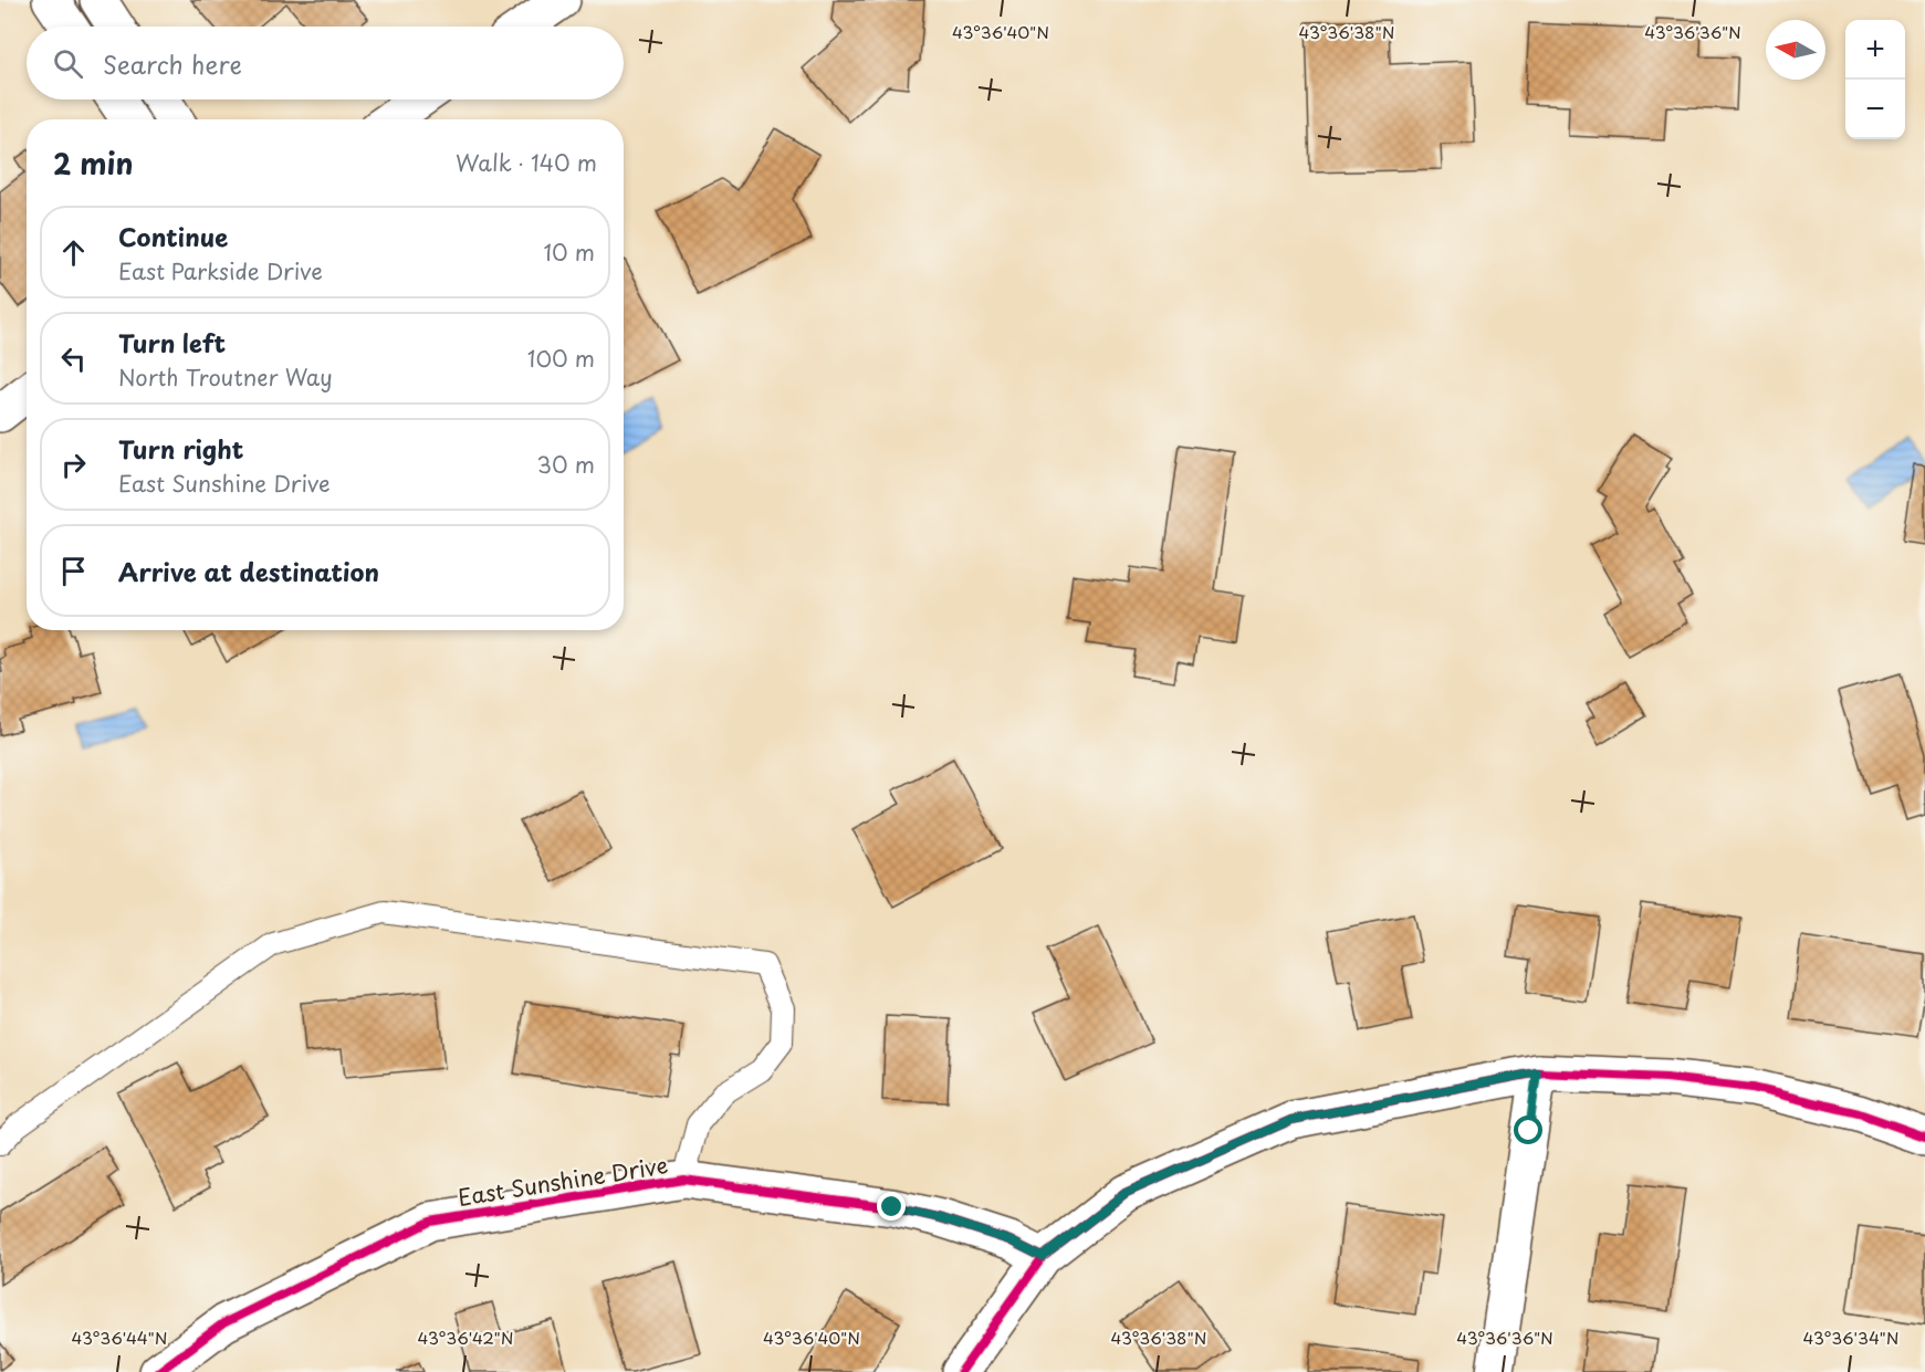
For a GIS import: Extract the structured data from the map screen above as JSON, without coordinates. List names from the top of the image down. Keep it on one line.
{"streets":{"street":["East Sunshine Drive"]},"north":"left","page":{"map_buttons":["+","−"],"search":"Search here","heading":["2 min","Walk · 140 m"],"list":[["Continue","East Parkside Drive","10 m"],["Turn left","North Troutner Way","100 m"],["Turn right","East Sunshine Drive","30 m"],"Arrive at destination"]},"coordinates":["43°36'40\"N","43°36'38\"N","43°36'36\"N","43°36'44\"N","43°36'42\"N","43°36'34\"N"]}
